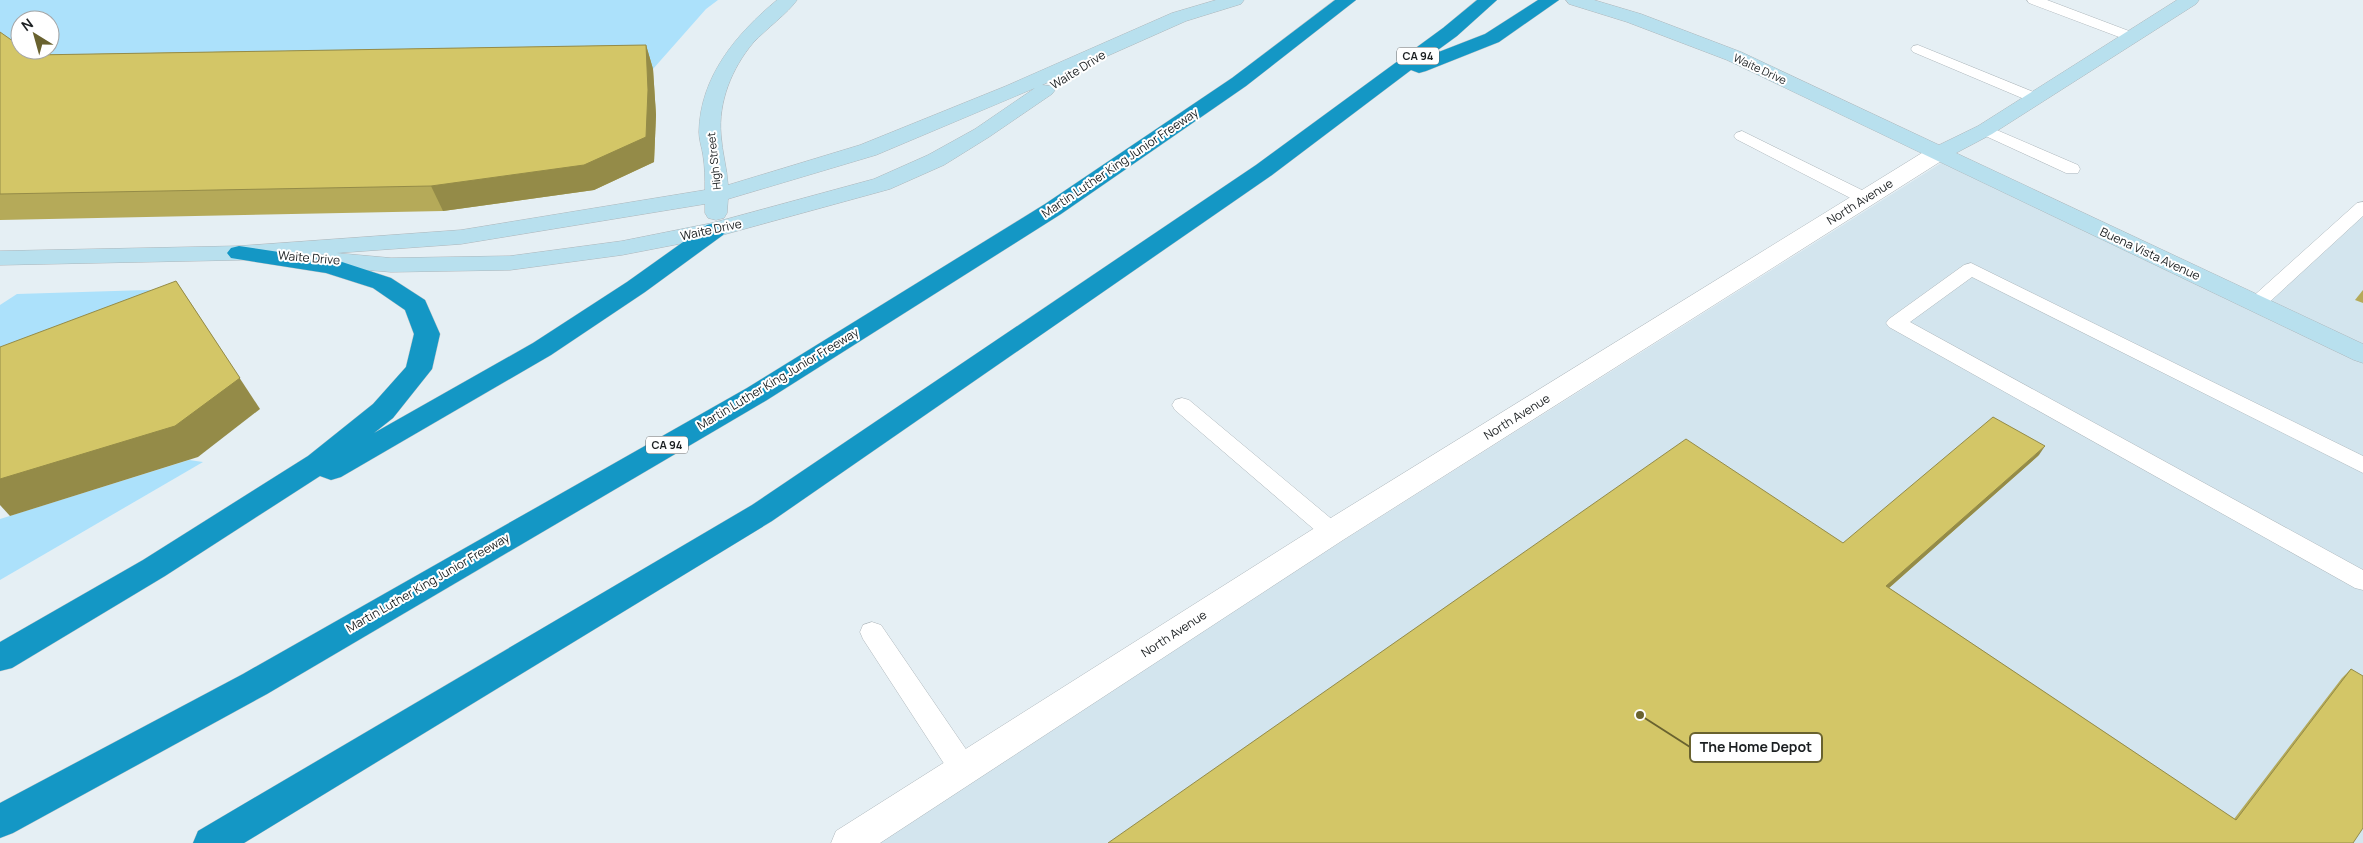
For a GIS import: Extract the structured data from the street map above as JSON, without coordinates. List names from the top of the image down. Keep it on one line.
{"streets":{"highway":["CA 94","Martin Luther King Junior Freeway"],"main road":["Waite Drive","High Street","North Avenue","Buena Vista Avenue"]},"crossings":[["Waite Drive","High Street"],["Waite Drive","North Avenue"],["Waite Drive","Buena Vista Avenue"],["North Avenue","Buena Vista Avenue"]],"places":["The Home Depot"],"north":"top left"}
